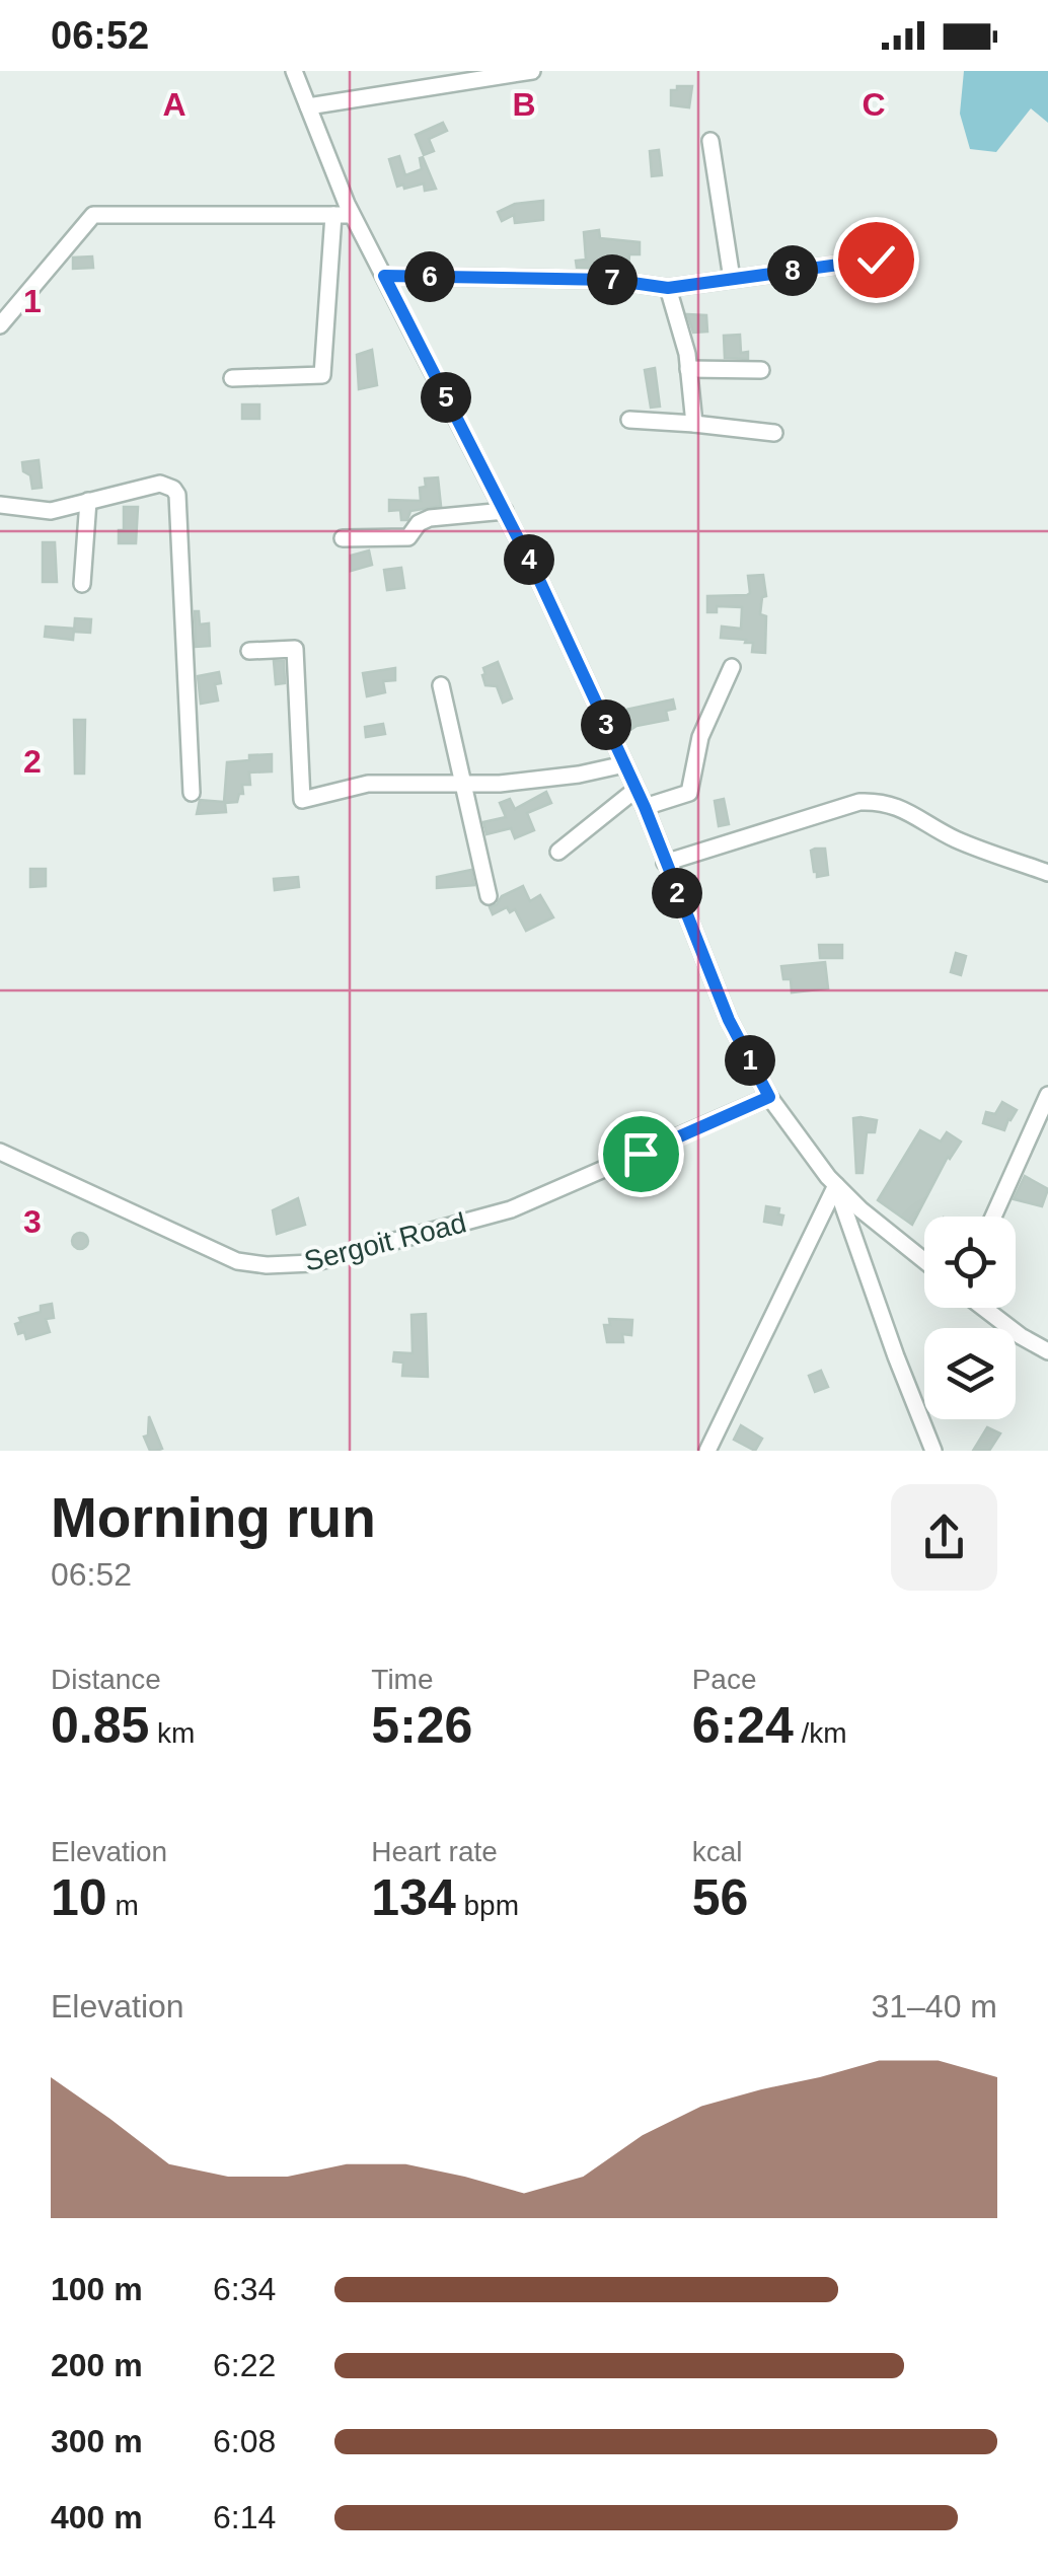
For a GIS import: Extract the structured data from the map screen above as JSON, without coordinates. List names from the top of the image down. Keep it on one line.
{"streets":{"street":["Sergoit Road"]},"page":{"status":"06:52","pins":["8","6","7","5","4","3","2","1"],"heading":["Morning run","06:52"],"stats":[["Distance","0.85 km"],["Time","5:26"],["Pace","6:24 /km"],["Elevation","10 m"],["Heart rate","134 bpm"],["kcal","56"]],"chart":["Elevation","31–40 m"],"list":[{"name":"100 m","note":"6:34"},{"name":"200 m","note":"6:22"},{"name":"300 m","note":"6:08"},{"name":"400 m","note":"6:14"}]},"grid":{"columns":["A","B","C"],"rows":["1","2","3"]}}
